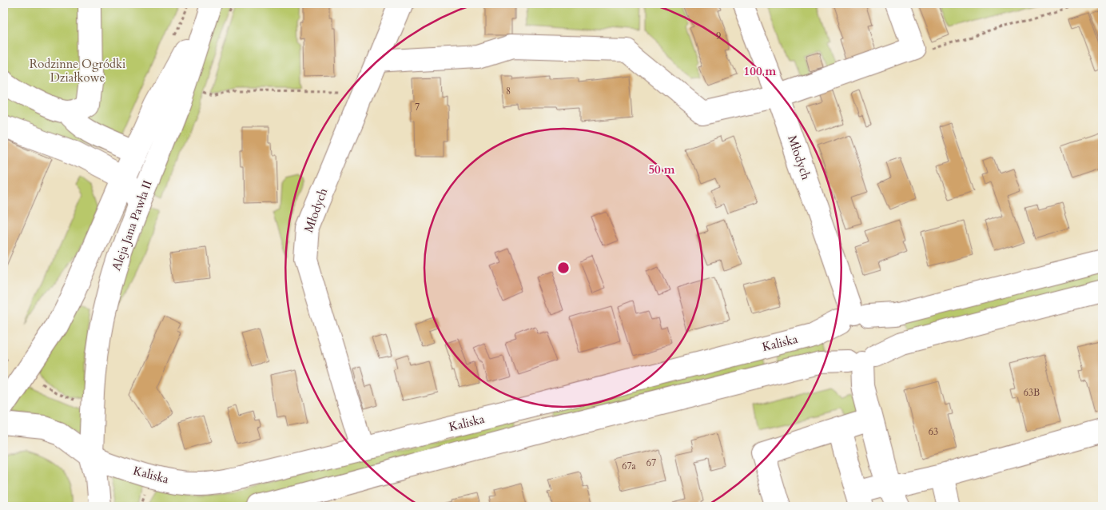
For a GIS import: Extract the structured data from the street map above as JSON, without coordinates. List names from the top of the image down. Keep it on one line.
{"streets":{"street":["Młodych","Aleja Jana Pawła II","Kaliska"]},"crossings":[["Młodych","Kaliska"],["Aleja Jana Pawła II","Kaliska"]],"parks":["Rodzinne Ogródki Działkowe"],"house_numbers":["9","8","7","63B","63","67","67a"],"rings":["100 m","50 m"]}
